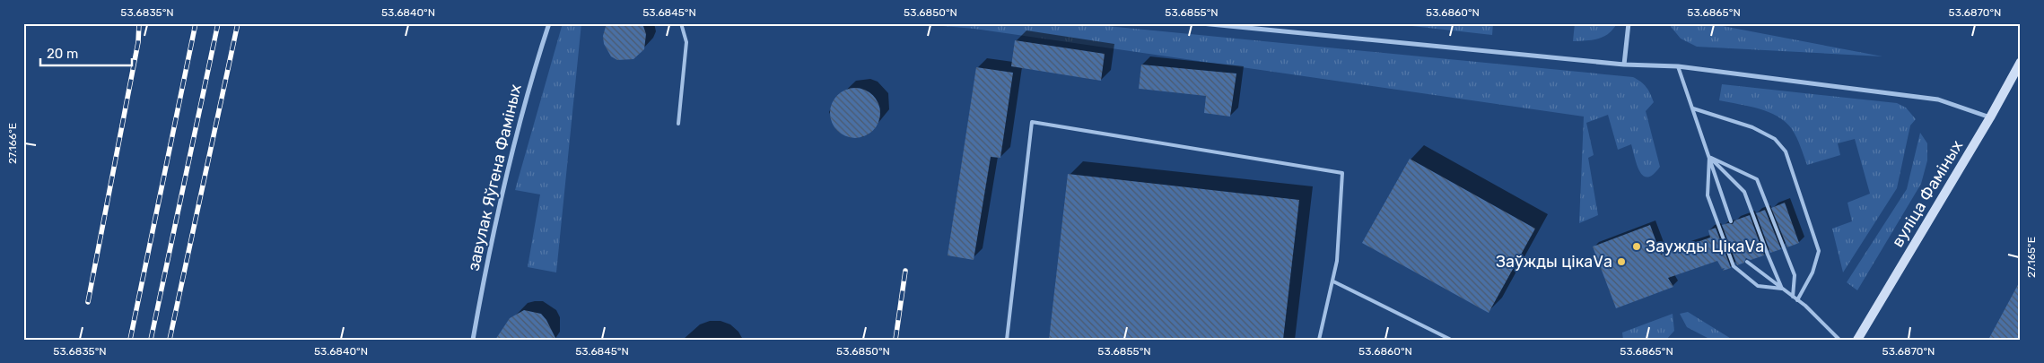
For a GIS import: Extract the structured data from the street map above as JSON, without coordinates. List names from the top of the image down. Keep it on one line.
{"streets":{"main road":["вуліца Фаміных"],"street":["завулак Яўгена Фаміных"]},"places":["Заужды ЦікаVа","Заўжды цікаVа"],"scale_bar":"20 m","coordinates":["53.6835°N","53.6840°N","53.6845°N","53.6850°N","53.6855°N","53.6860°N","53.6865°N","53.6870°N","27.166°E","27.165°E"]}
